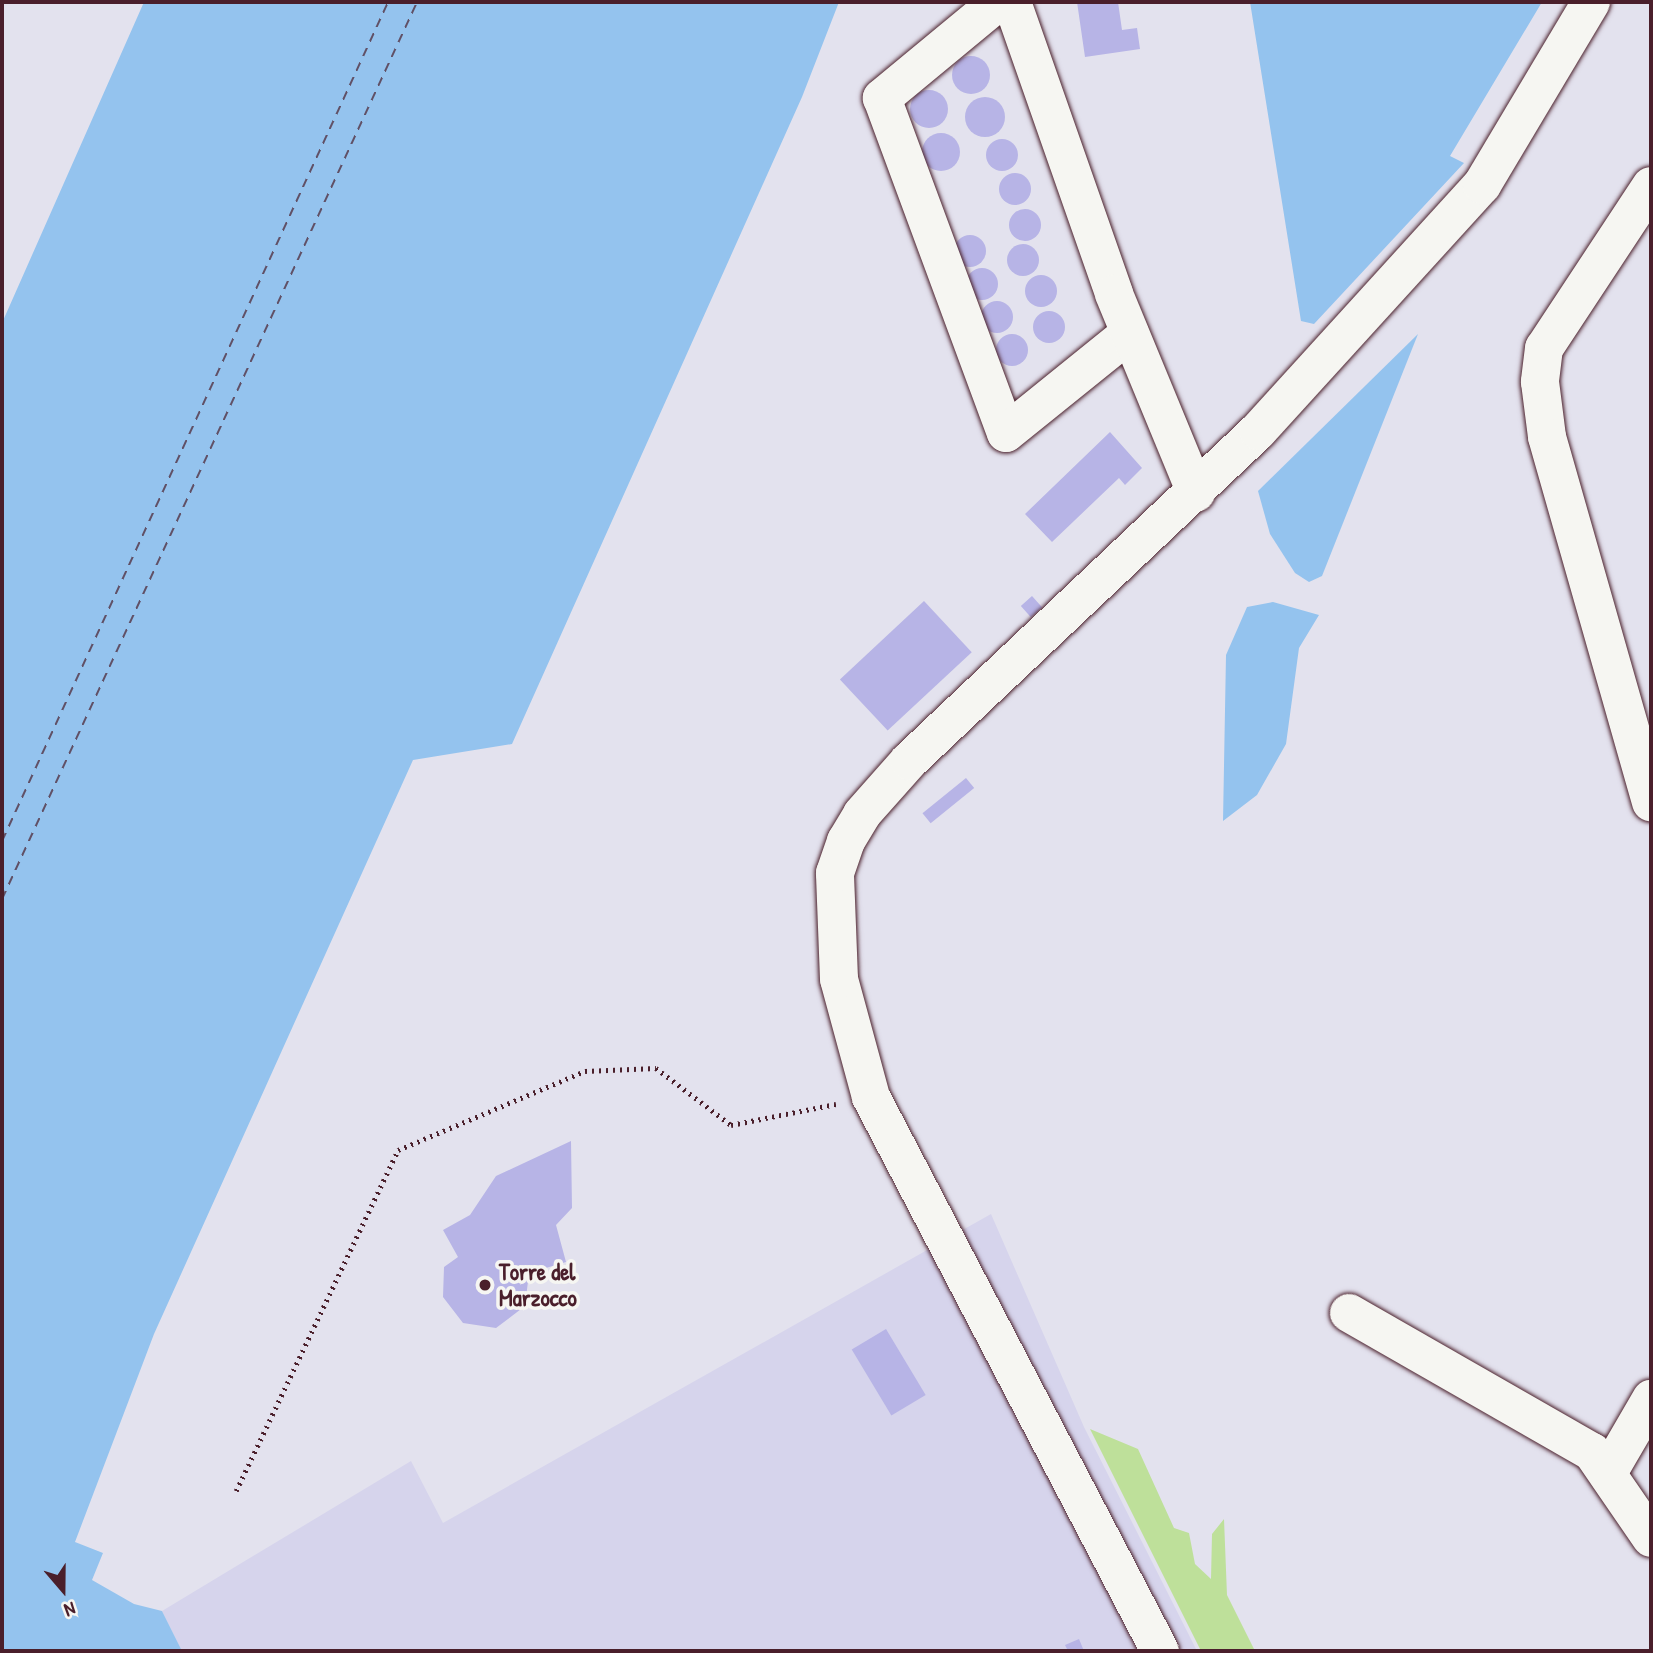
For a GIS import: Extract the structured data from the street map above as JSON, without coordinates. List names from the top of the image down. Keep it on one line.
{"places":["Torre del Marzocco"],"north":"bottom"}
